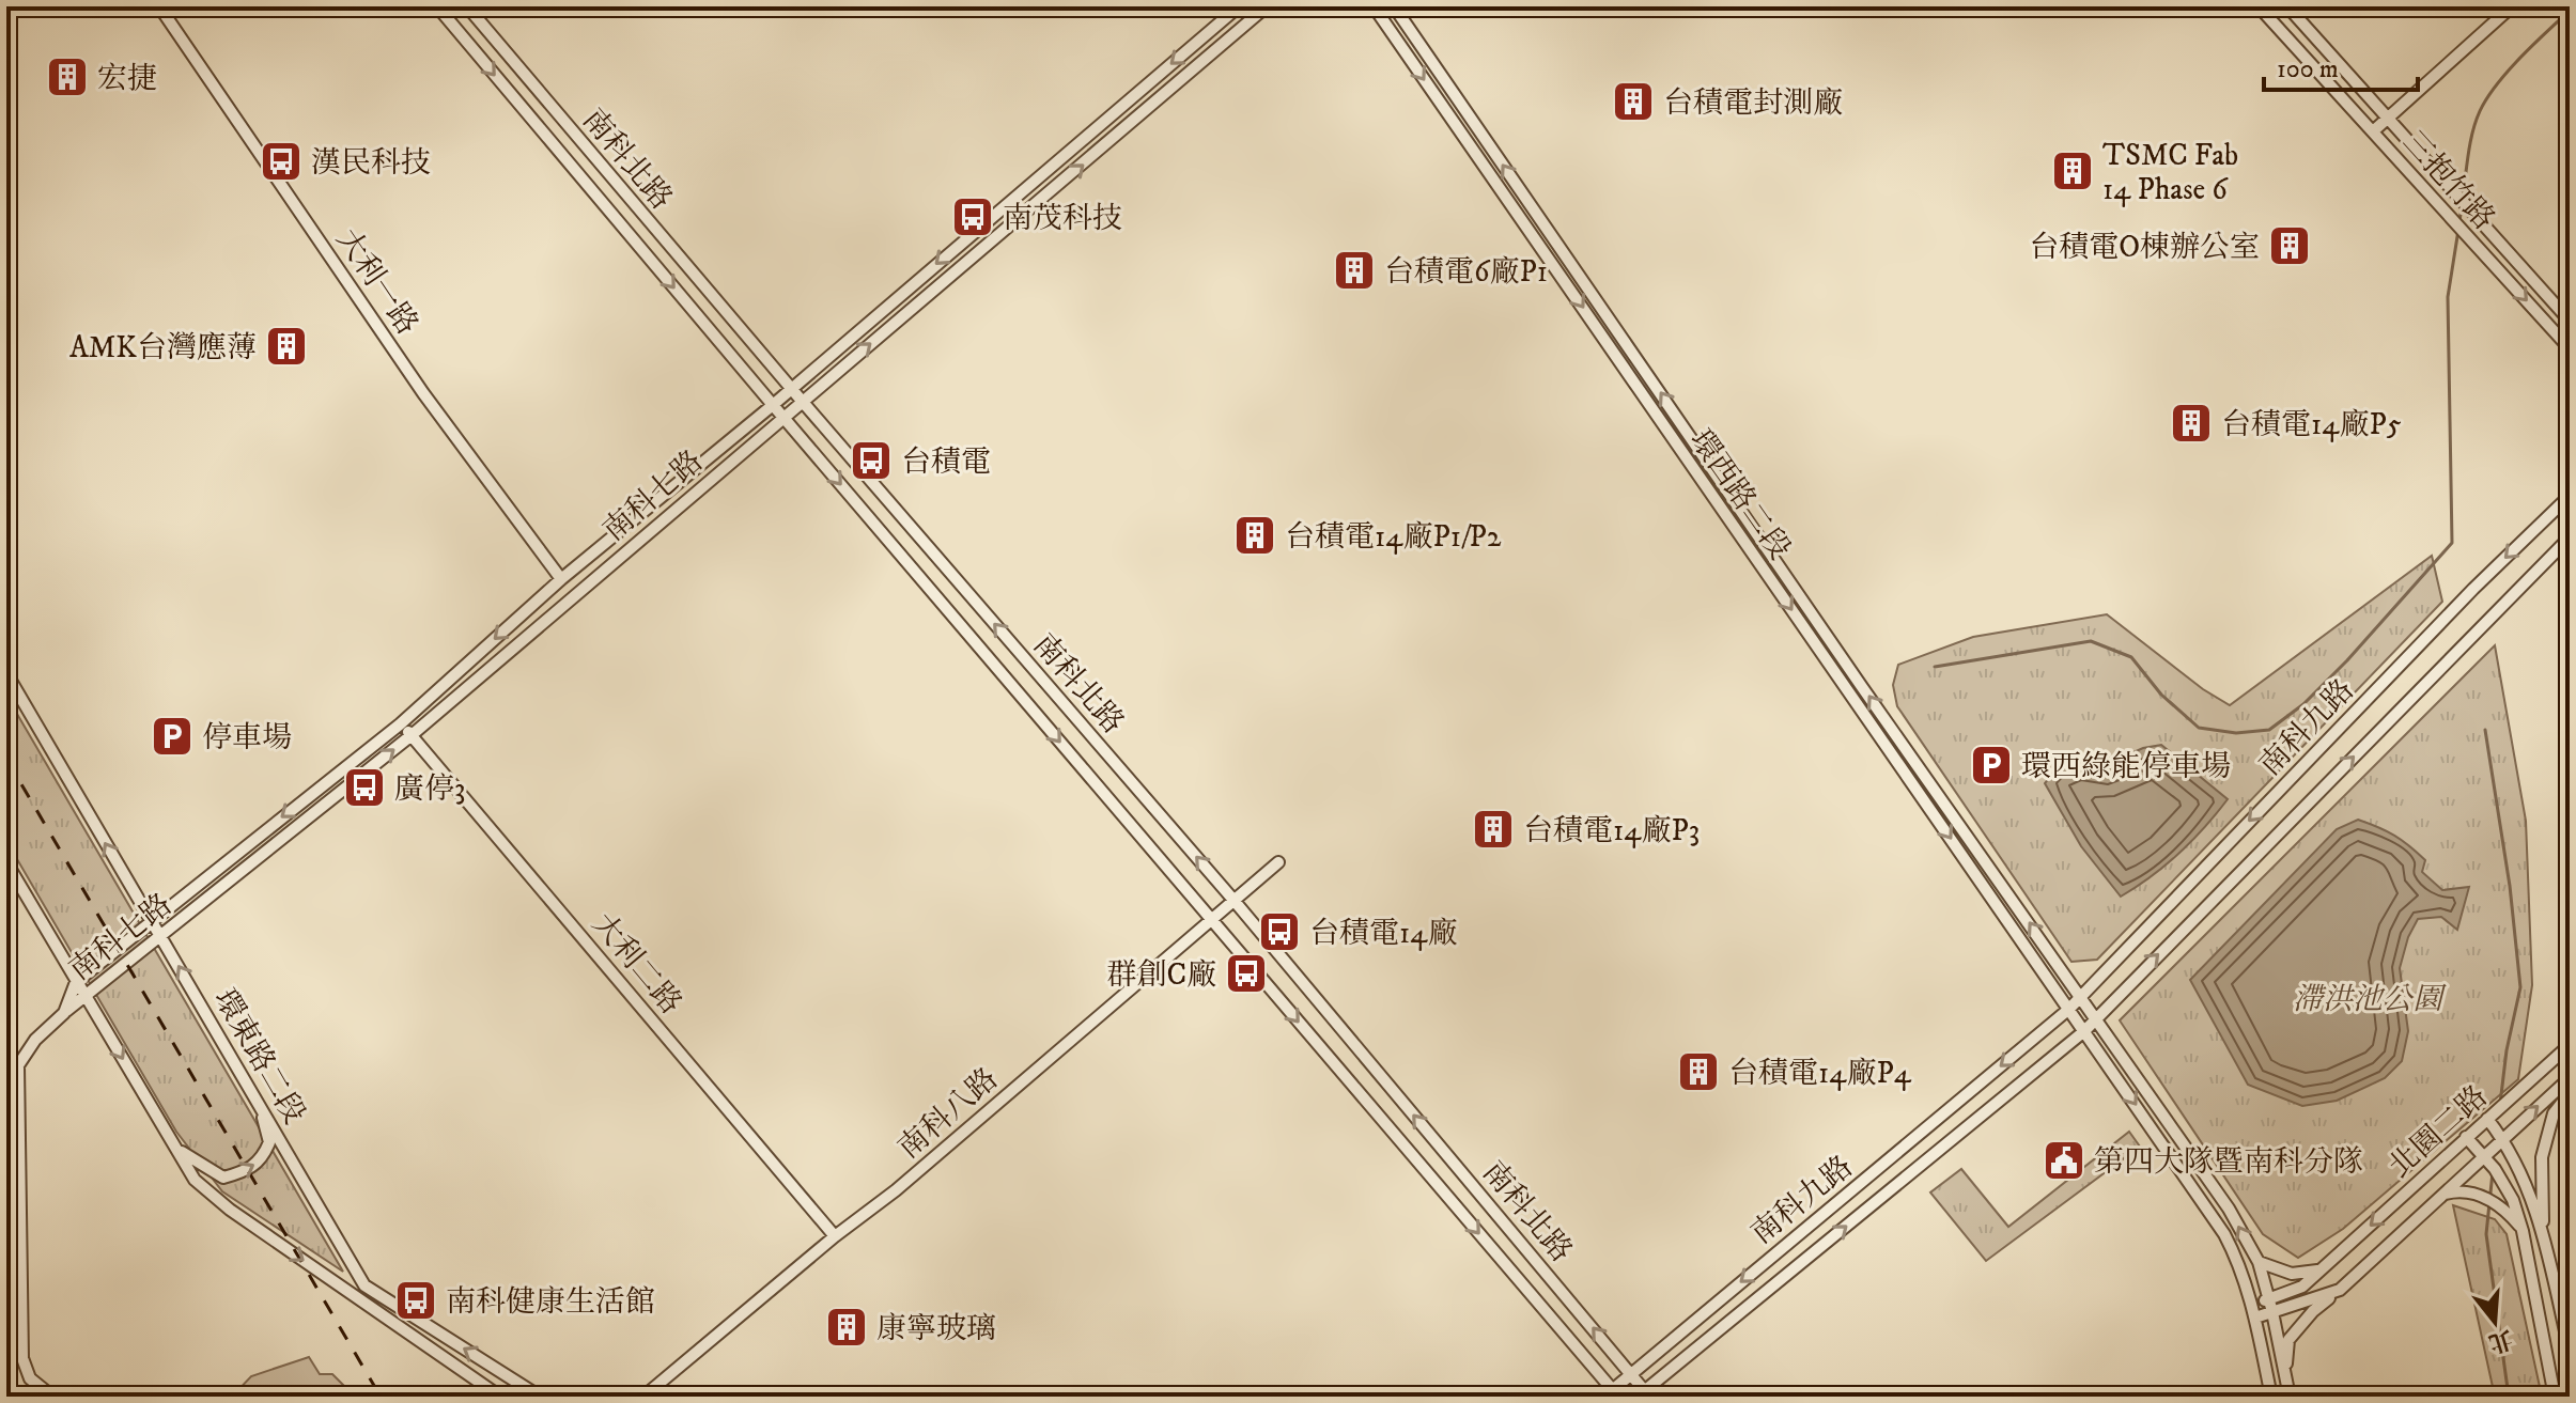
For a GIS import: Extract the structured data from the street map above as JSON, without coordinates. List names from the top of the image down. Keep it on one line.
{"streets":{"street":["南科北路","三抱竹路","大利一路","環西路二段","南科七路","南科九路","大利二路","環東路二段","南科八路","北園二路"]},"crossings":[["南科北路","南科七路"],["南科北路","南科九路"],["南科北路","南科八路"],["大利一路","南科七路"],["環西路二段","南科九路"],["南科七路","大利二路"],["南科七路","環東路二段"],["大利二路","南科八路"]],"parks":["滯洪池公園"],"places":{"building":["宏捷","台積電封測廠","TSMC Fab 14 Phase 6","台積電O棟辦公室","台積電6廠P1","AMK台灣應薄","台積電14廠P5","台積電14廠P1/P2","台積電14廠P3","台積電14廠P4","康寧玻璃"],"bus stop":["漢民科技","南茂科技","台積電","廣停3","台積電14廠","群創C廠","南科健康生活館"],"parking":["停車場","環西綠能停車場"],"public building":["第四大隊暨南科分隊"]},"scale_bar":"100 m","north":"bottom"}
